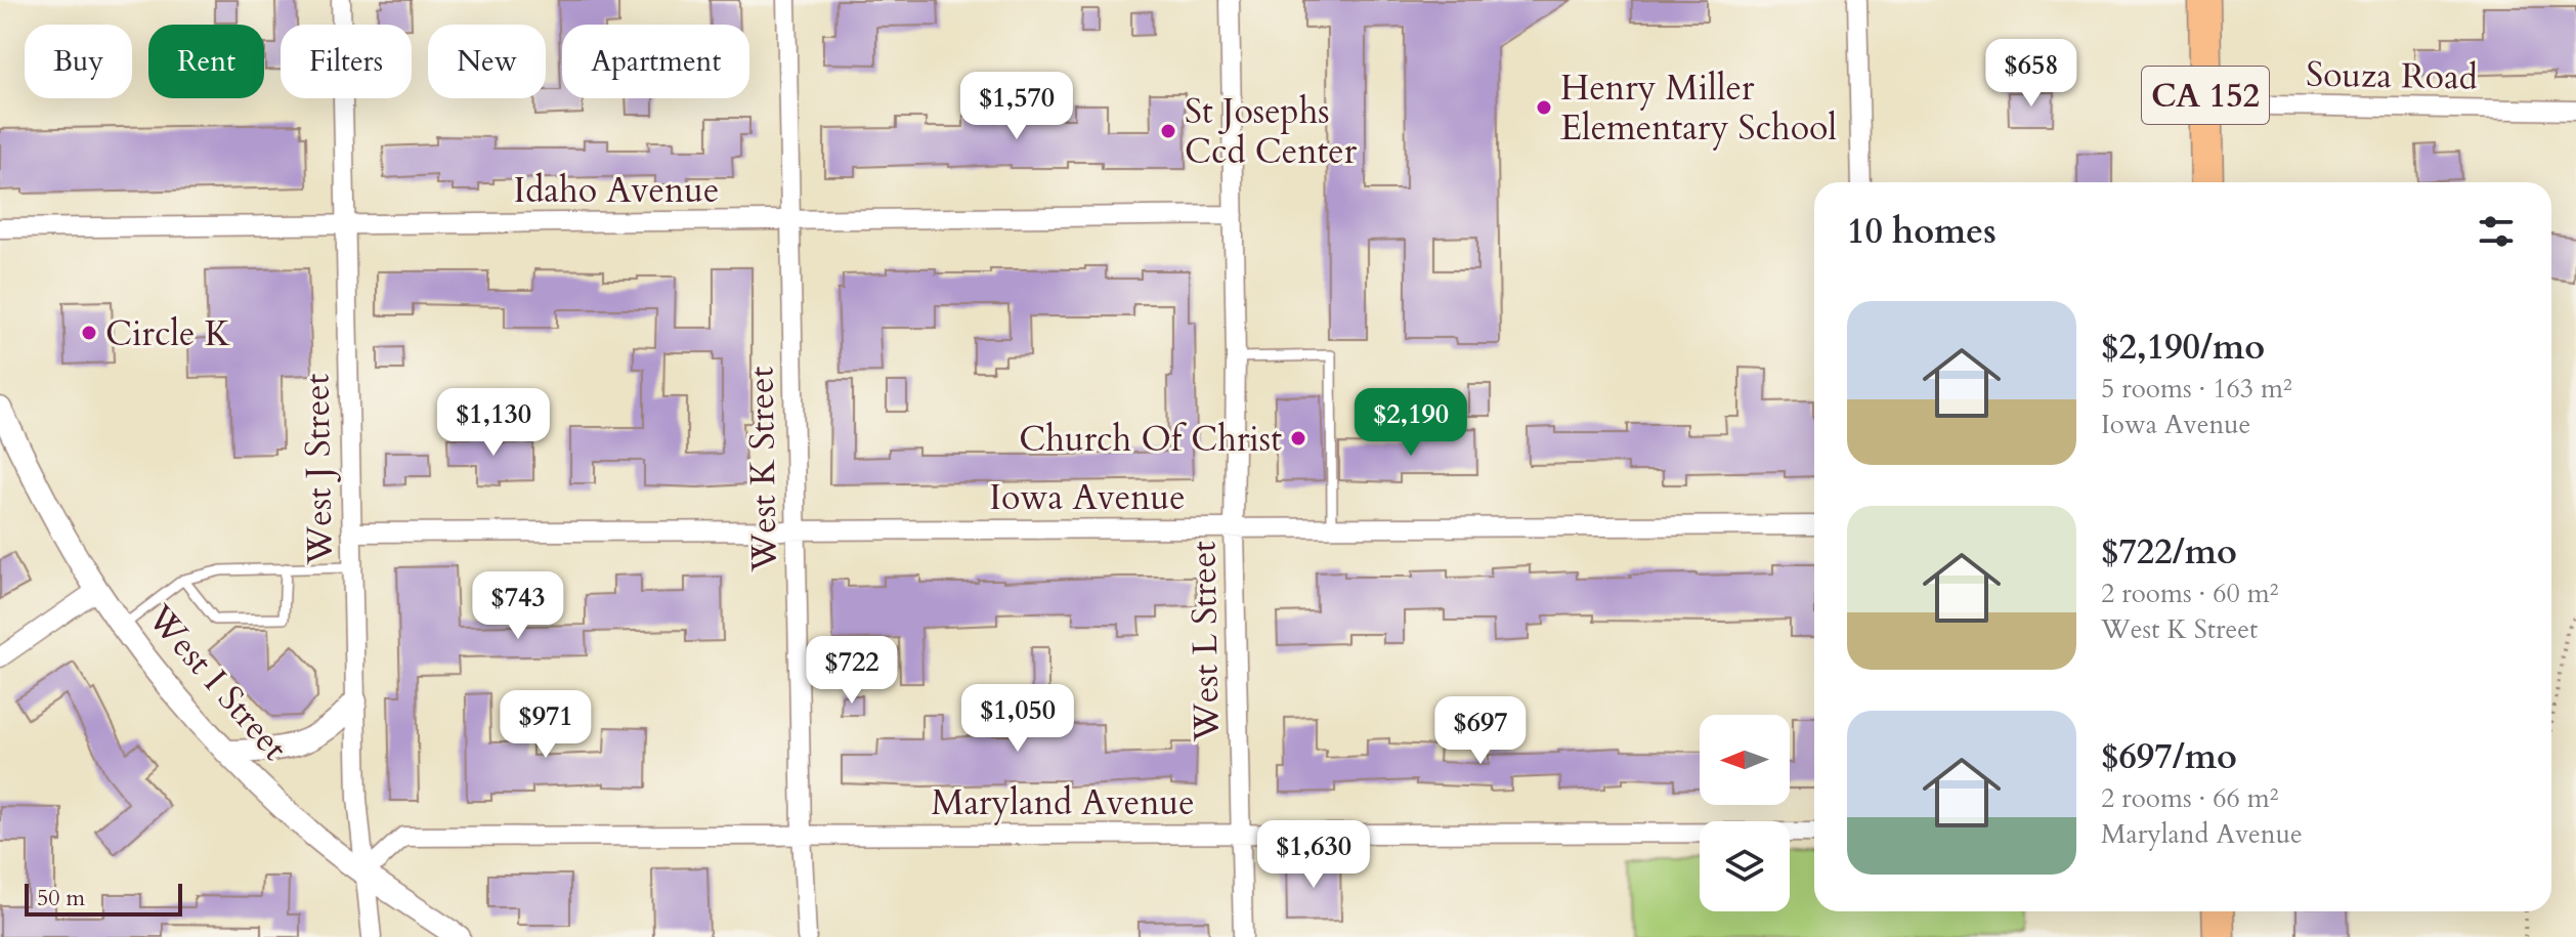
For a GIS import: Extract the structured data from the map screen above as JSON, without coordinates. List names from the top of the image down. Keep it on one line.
{"streets":{"highway":["CA 152"],"street":["Souza Road","Idaho Avenue","West J Street","West K Street","Iowa Avenue","West L Street","West I Street","Maryland Avenue"]},"crossings":[["Souza Road","CA 152"],["Idaho Avenue","West J Street"],["Idaho Avenue","West K Street"],["Idaho Avenue","West L Street"],["West J Street","Iowa Avenue"],["West J Street","West I Street"],["West J Street","Maryland Avenue"],["West K Street","Iowa Avenue"],["West K Street","Maryland Avenue"],["Iowa Avenue","West L Street"],["West L Street","Maryland Avenue"],["West I Street","Maryland Avenue"]],"places":["Henry Miller Elementary School","St Josephs Ccd Center","Circle K","Church Of Christ"],"scale_bar":"50 m","north":"left","page":{"chip":["Buy","Rent","Filters","New","Apartment"],"price":["$658","$1,570","$1,130","$2,190","$743","$722","$1,050","$971","$697","$1,630"],"heading":"10 homes","list":[{"name":"$2,190/mo","note":"5 rooms · 163 m² · Iowa Avenue"},{"name":"$722/mo","note":"2 rooms · 60 m² · West K Street"},{"name":"$697/mo","note":"2 rooms · 66 m² · Maryland Avenue"}],"scale":"50 m"}}
